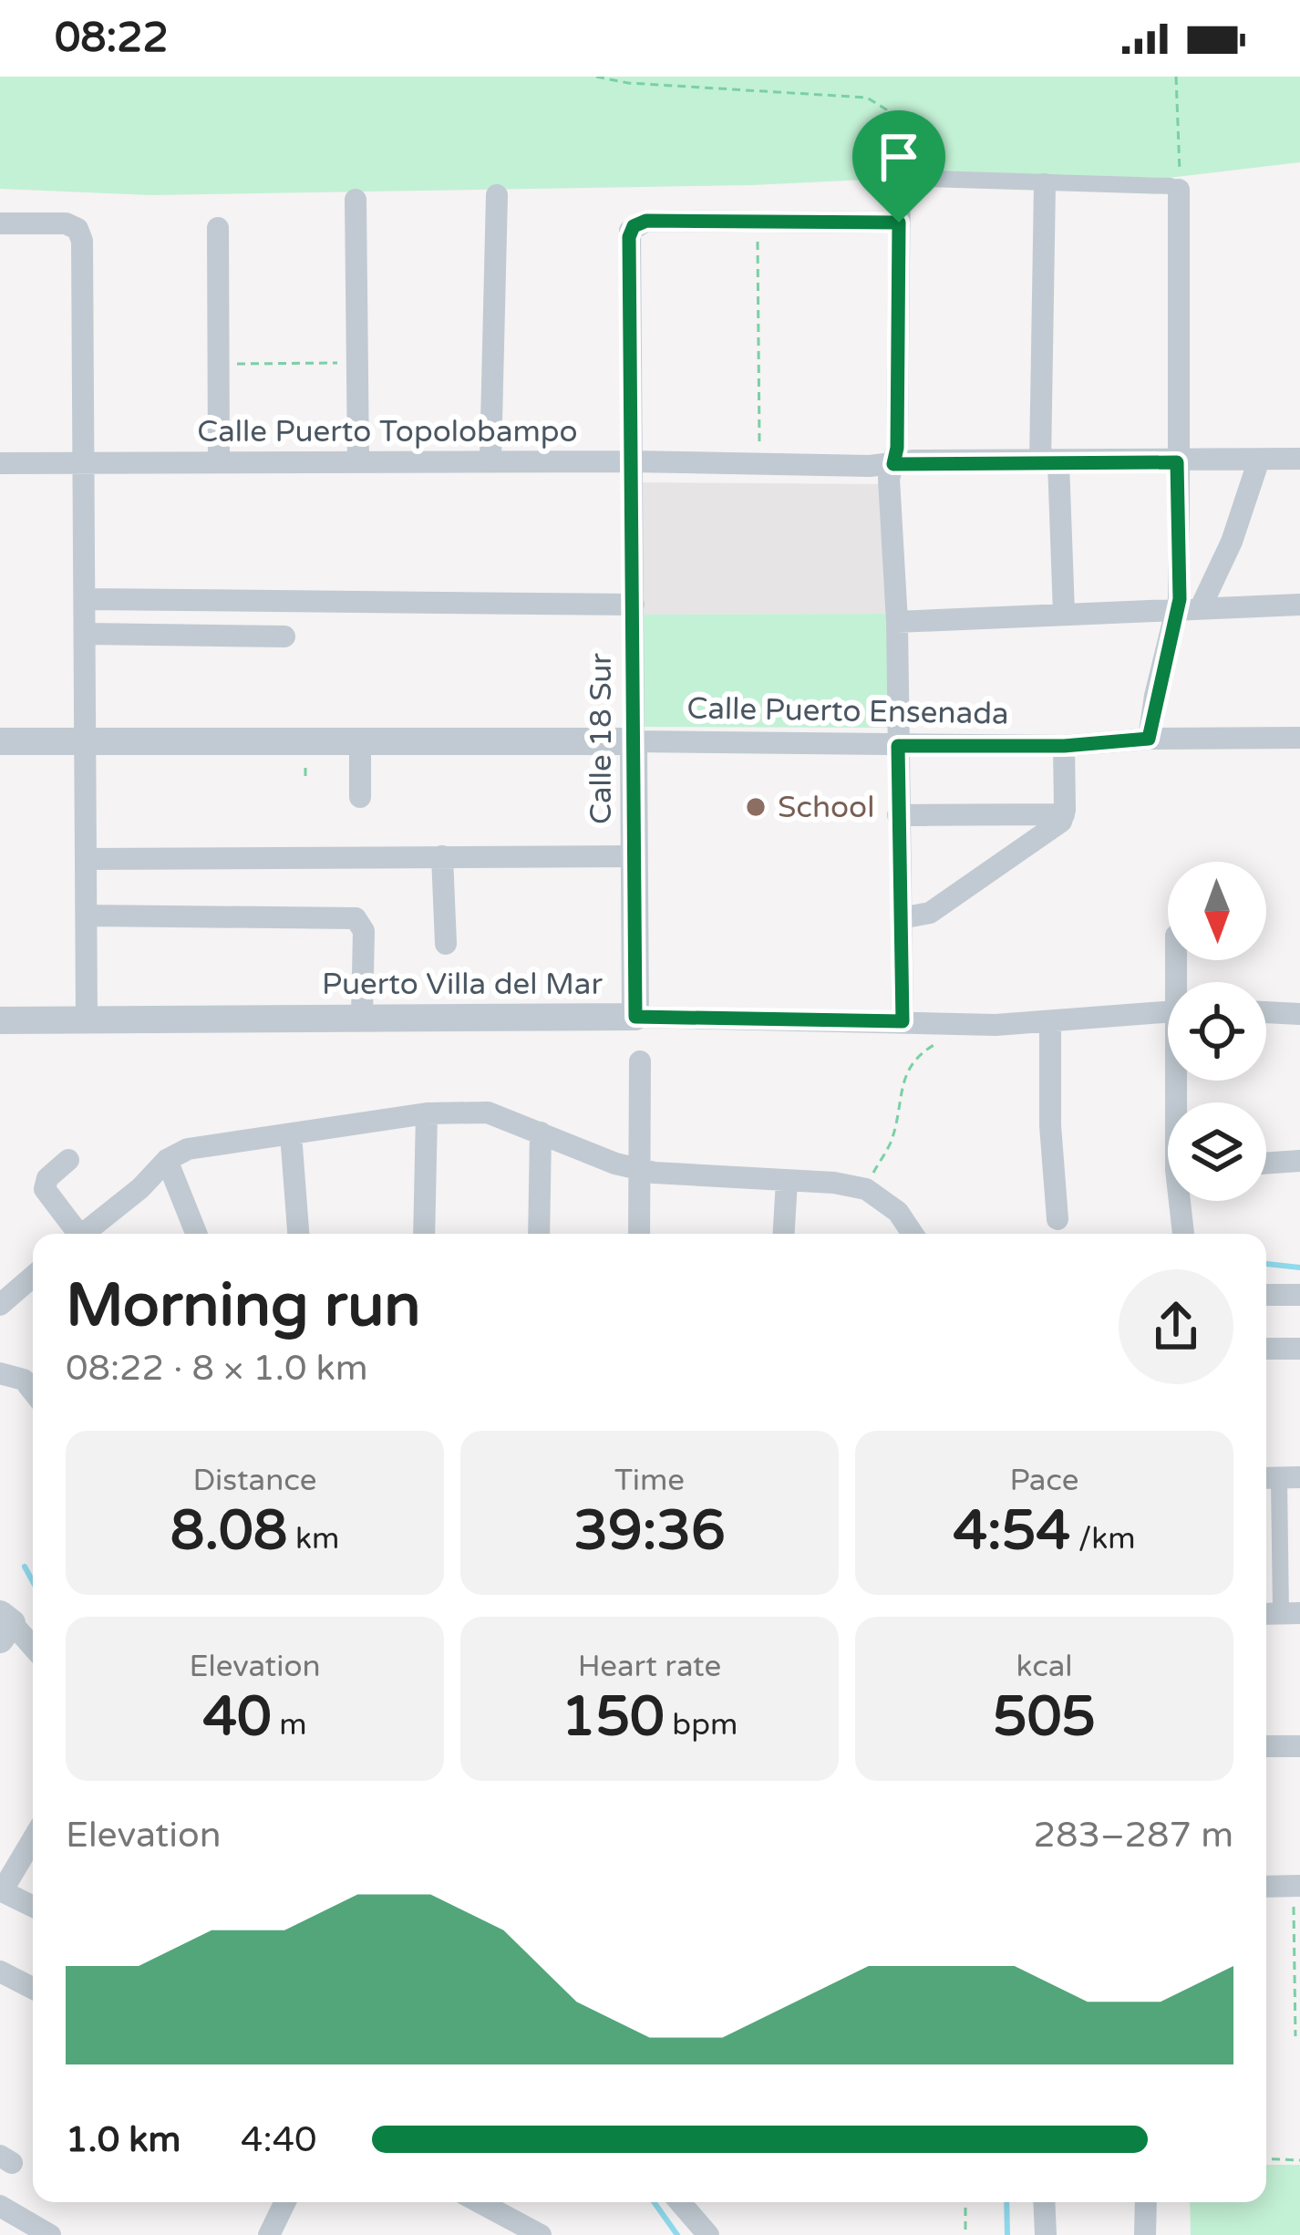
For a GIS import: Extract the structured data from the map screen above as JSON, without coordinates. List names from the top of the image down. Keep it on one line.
{"streets":{"street":["Calle Puerto Topolobampo","Calle Puerto Ensenada","Calle 18 Sur","Puerto Villa del Mar"]},"crossings":[["Calle Puerto Topolobampo","Calle 18 Sur"],["Calle Puerto Ensenada","Calle 18 Sur"],["Calle 18 Sur","Puerto Villa del Mar"]],"places":["School"],"north":"bottom","page":{"status":"08:22","heading":["Morning run","08:22 · 8 × 1.0 km"],"stats":[["Distance","8.08 km"],["Time","39:36"],["Pace","4:54 /km"],["Elevation","40 m"],["Heart rate","150 bpm"],["kcal","505"]],"chart":["Elevation","283–287 m"],"list":[{"name":"1.0 km","note":"4:40"}]}}
